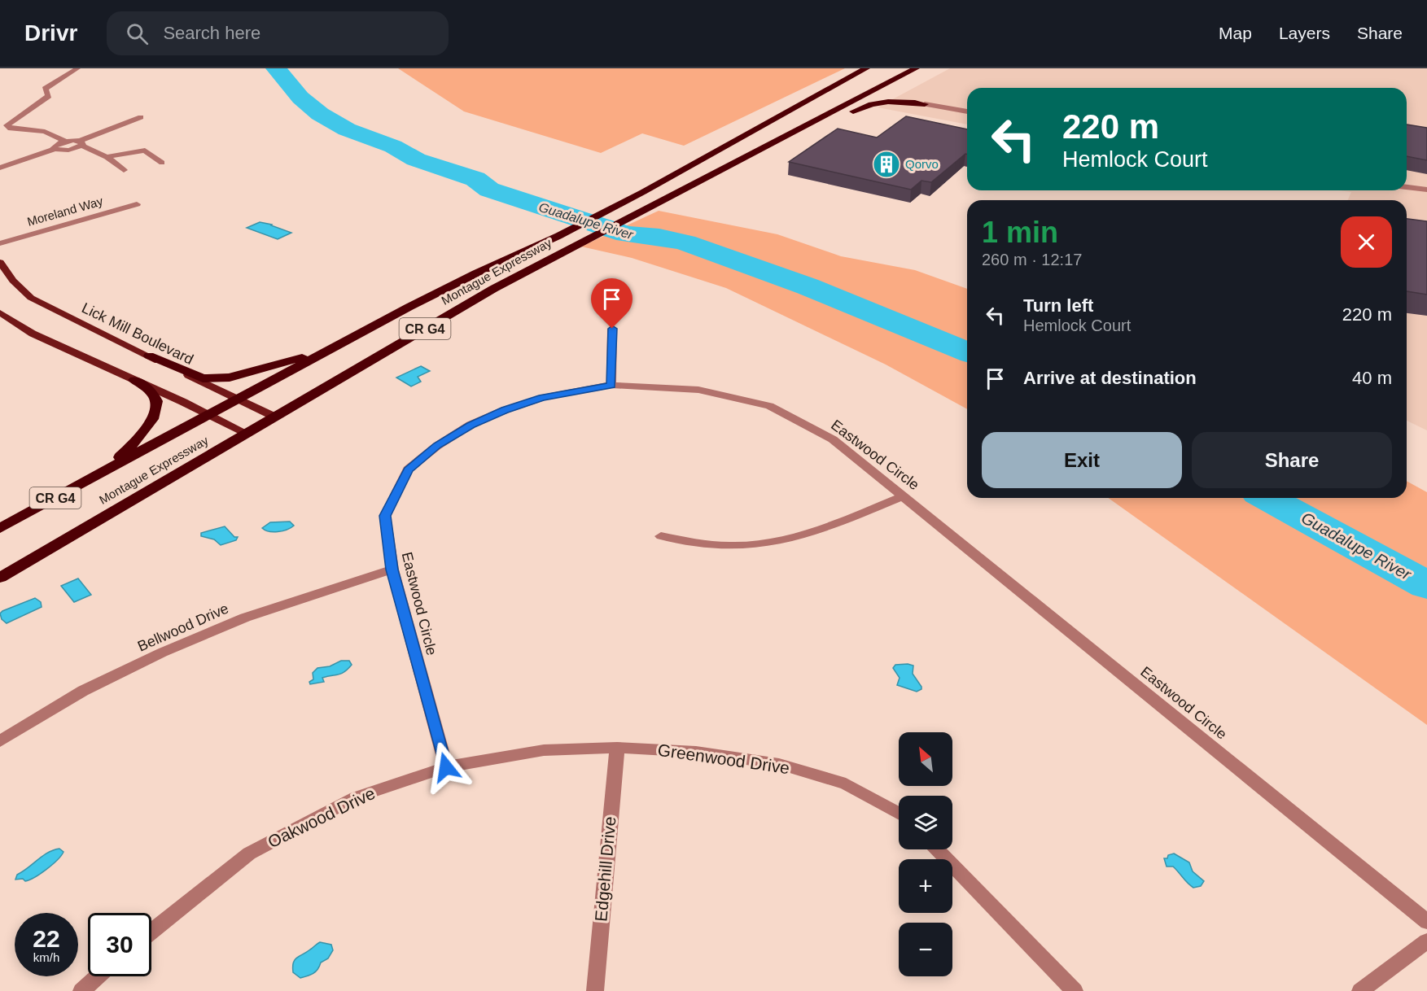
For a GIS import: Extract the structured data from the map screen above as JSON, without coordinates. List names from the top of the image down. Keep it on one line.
{"streets":{"highway":["Montague Expressway","CR G4"],"main road":["Lick Mill Boulevard"],"street":["Moreland Way","Eastwood Circle","Bellwood Drive","Greenwood Drive","Oakwood Drive","Edgehill Drive"]},"crossings":[["Montague Expressway","Lick Mill Boulevard"],["Eastwood Circle","Bellwood Drive"],["Eastwood Circle","Oakwood Drive"],["Greenwood Drive","Oakwood Drive"],["Greenwood Drive","Edgehill Drive"],["Oakwood Drive","Edgehill Drive"]],"water":["Guadalupe River"],"places":{"building":["Qorvo"]},"north":"top left","page":{"header":"Drivr","search":"Search here","nav":["Map","Layers","Share"],"turn":["220 m","Hemlock Court"],"heading":["1 min","260 m · 12:17"],"list":[{"name":"Turn left","note":"Hemlock Court","value":"220 m"},{"name":"Arrive at destination","value":"40 m"}],"buttons":["Exit","Share"],"map_buttons":["+","−"],"speed":"22 km/h","limit":"30"}}
